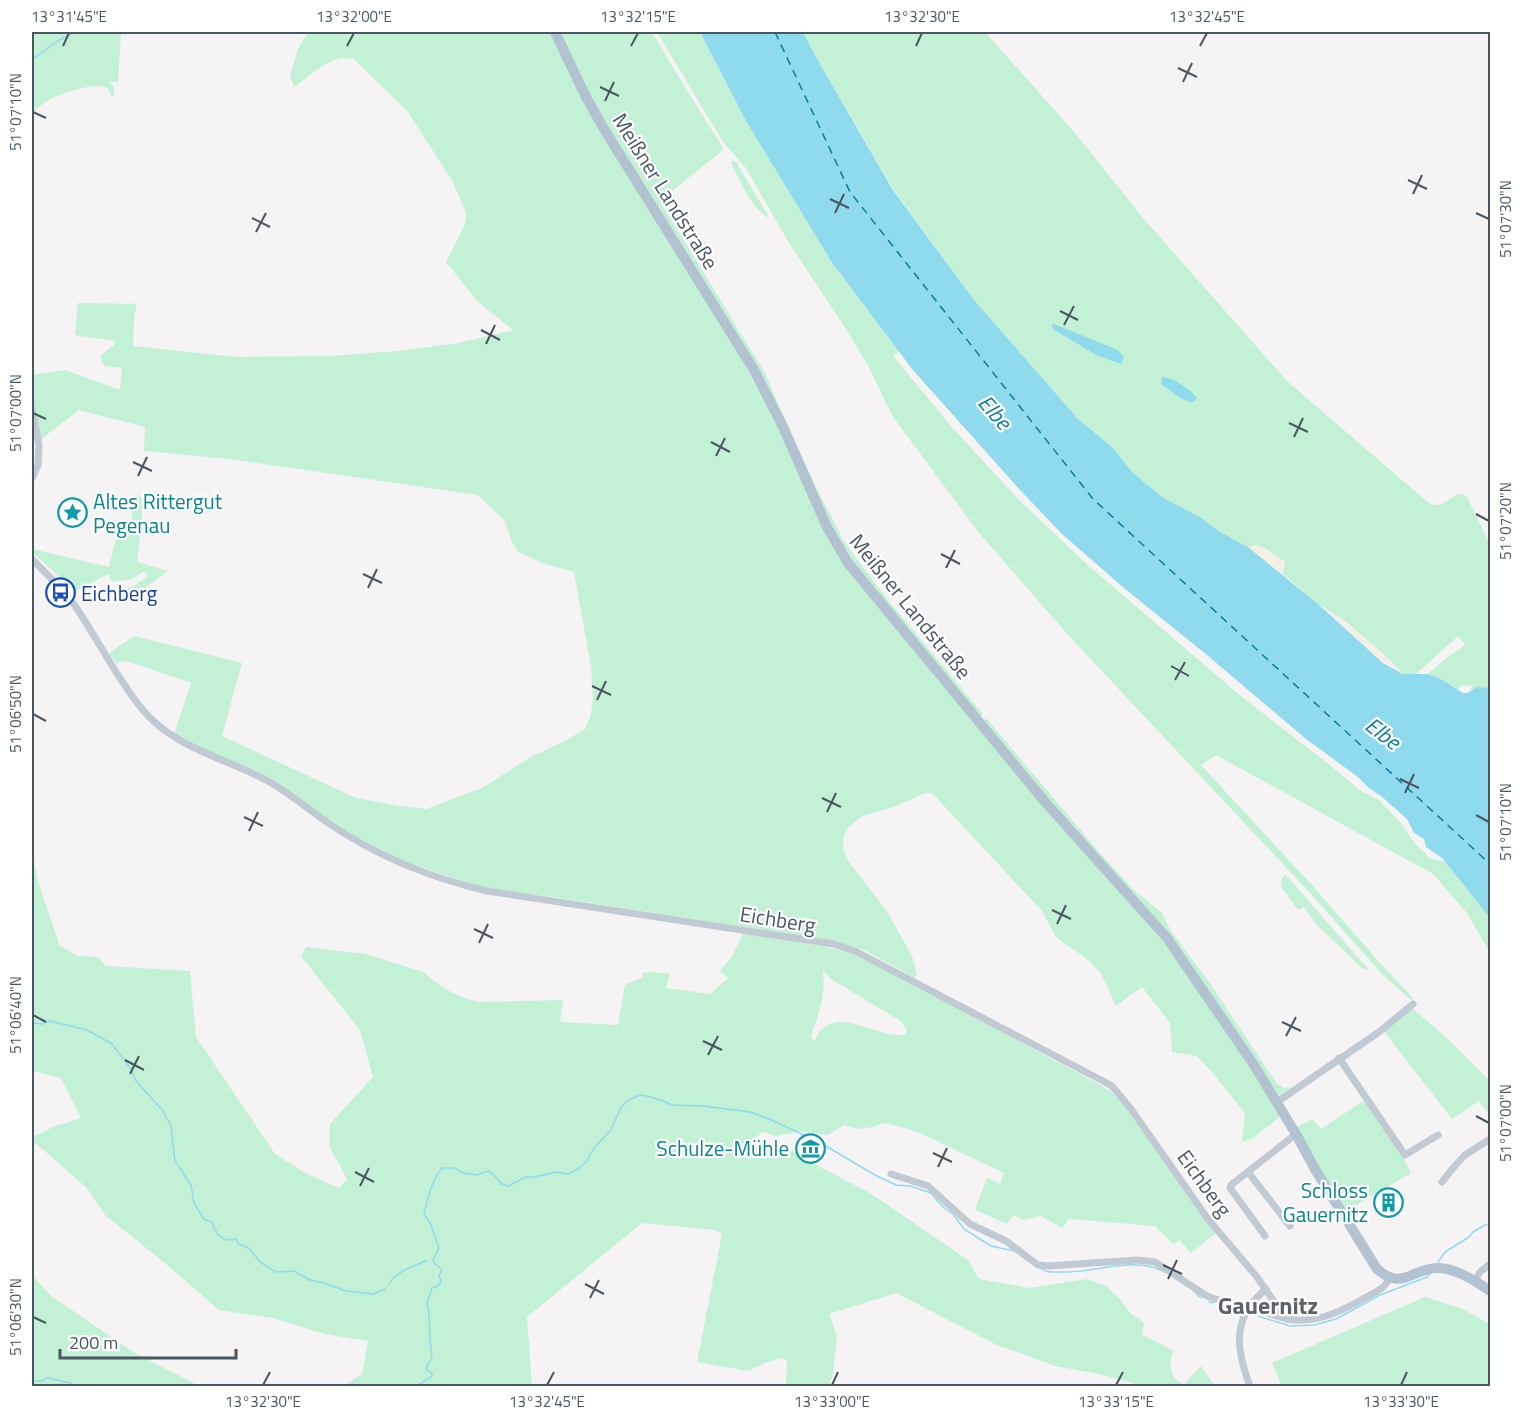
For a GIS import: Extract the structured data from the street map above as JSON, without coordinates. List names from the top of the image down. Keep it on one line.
{"streets":{"main road":["Meißner Landstraße"],"street":["Eichberg"]},"districts":["Gauernitz"],"water":["Elbe"],"places":{"place":["Altes Rittergut Pegenau"],"bus stop":["Eichberg"],"museum":["Schulze-Mühle"],"building":["Schloss Gauernitz"]},"scale_bar":"200 m","coordinates":["13°31'45\"E","13°32'00\"E","13°32'15\"E","13°32'30\"E","13°32'45\"E","51°07'10\"N","51°07'30\"N","51°07'00\"N","51°07'20\"N","51°06'50\"N","51°06'40\"N","51°06'30\"N","13°33'00\"E","13°33'15\"E","13°33'30\"E"]}
